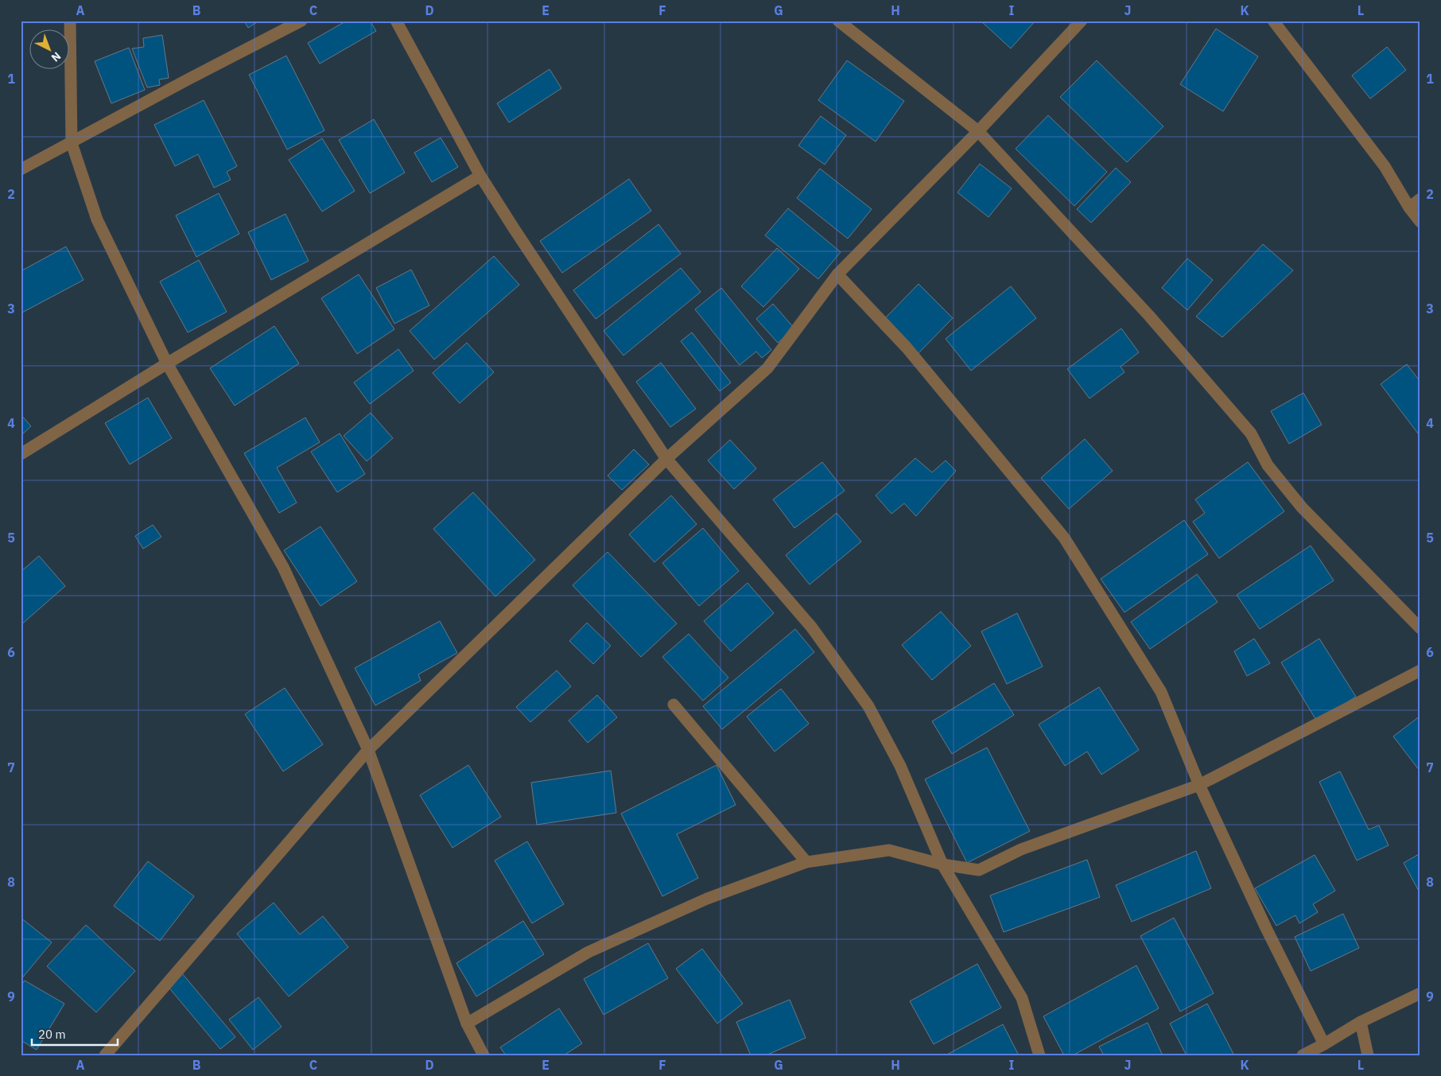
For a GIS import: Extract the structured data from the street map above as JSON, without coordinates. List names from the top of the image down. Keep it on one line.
{"scale_bar":"20 m","north":"bottom right","grid":{"columns":["A","B","C","D","E","F","G","H","I","J","K","L"],"rows":["1","2","3","4","5","6","7","8","9"]}}
